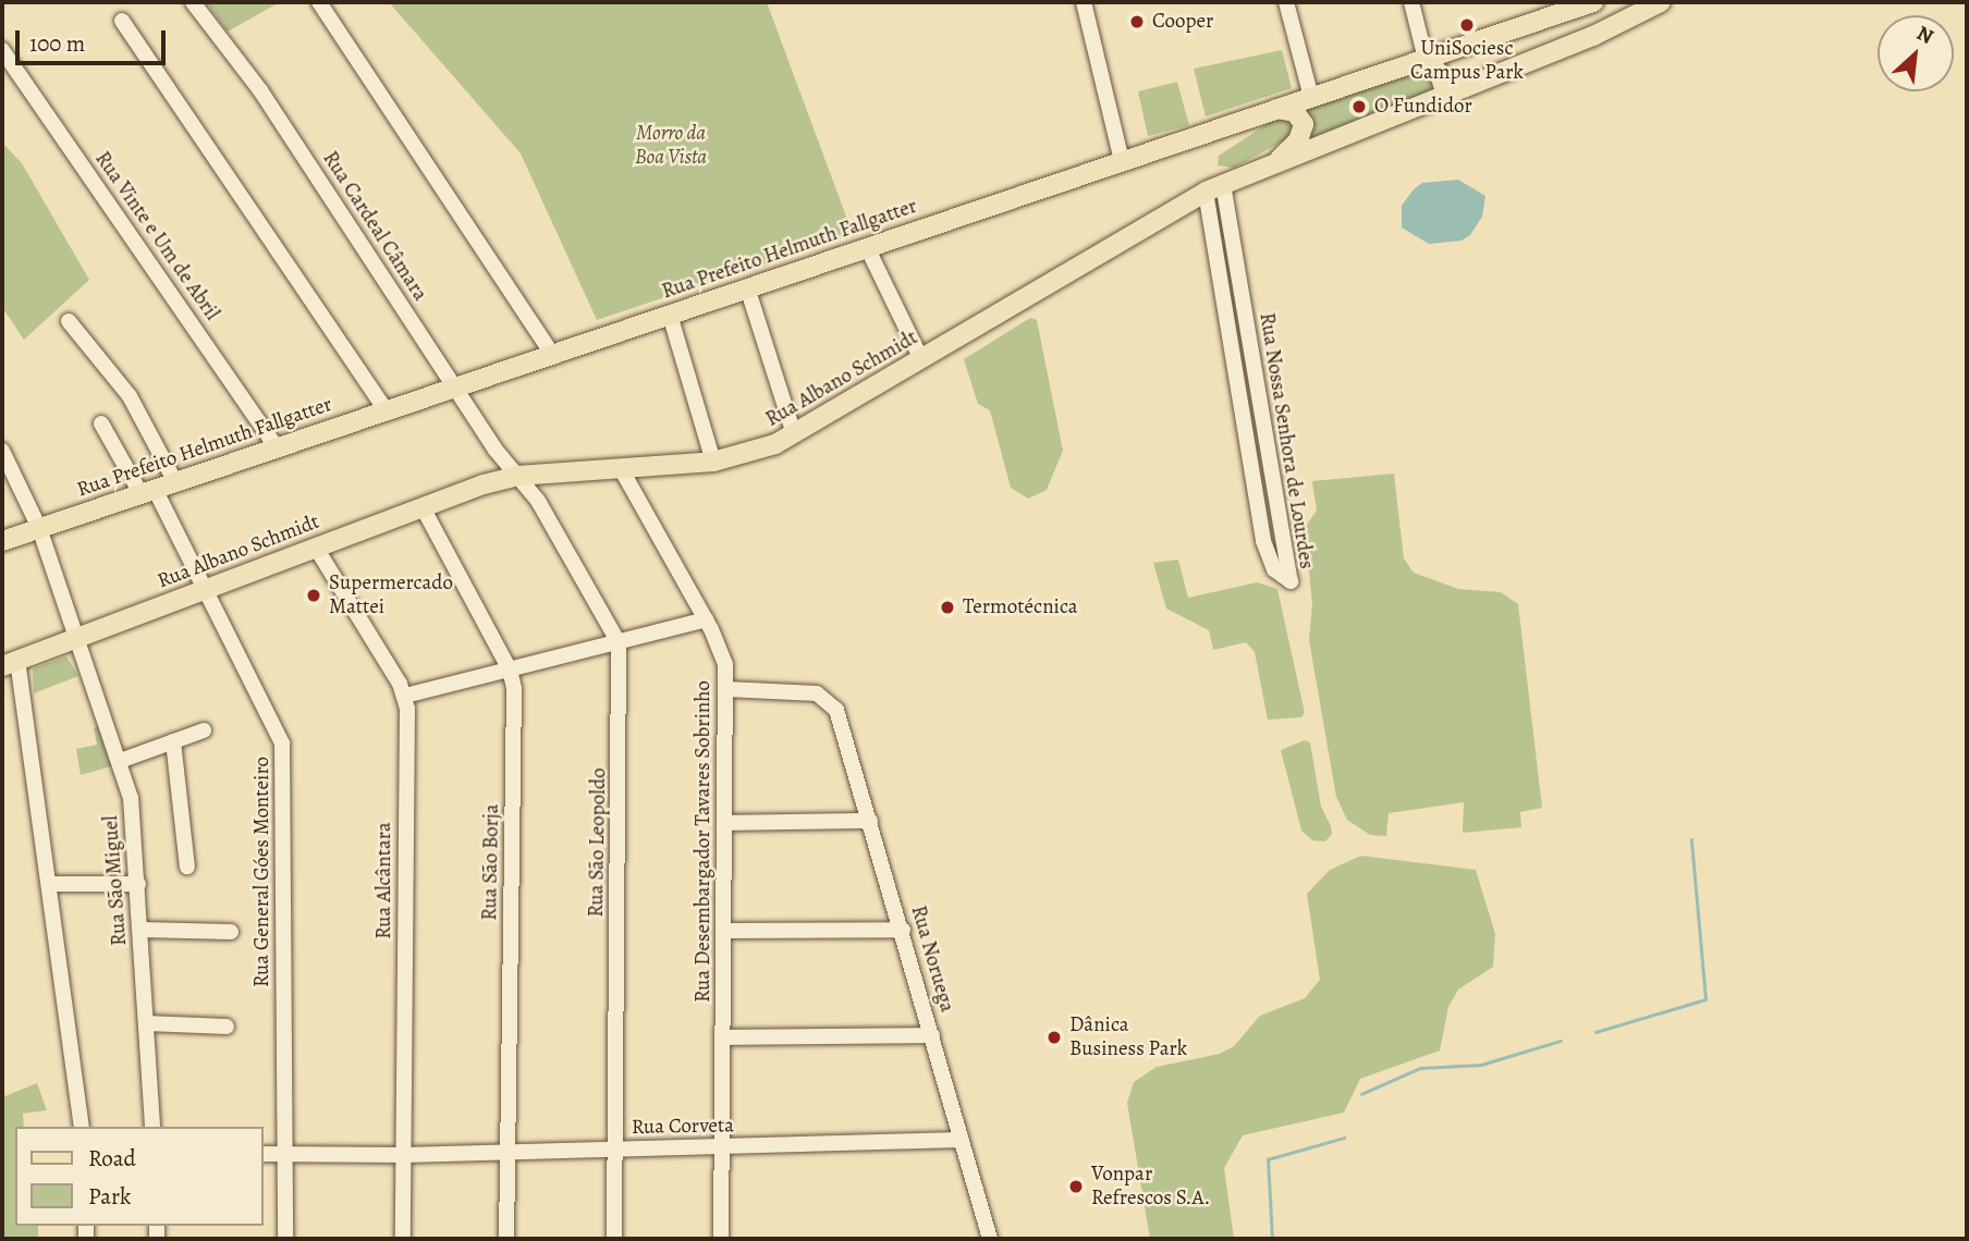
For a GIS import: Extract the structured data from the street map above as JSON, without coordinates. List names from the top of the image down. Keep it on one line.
{"streets":{"main road":["Rua Prefeito Helmuth Fallgatter","Rua Albano Schmidt"],"street":["Rua Cardeal Câmara","Rua Vinte e Um de Abril","Rua Nossa Senhora de Lourdes","Rua Desembargador Tavares Sobrinho","Rua São Leopoldo","Rua São Borja","Rua General Góes Monteiro","Rua São Miguel","Rua Alcântara","Rua Noruega","Rua Corveta"]},"crossings":[["Rua Cardeal Câmara","Rua Prefeito Helmuth Fallgatter"],["Rua Cardeal Câmara","Rua Albano Schmidt"],["Rua Vinte e Um de Abril","Rua Prefeito Helmuth Fallgatter"],["Rua Prefeito Helmuth Fallgatter","Rua General Góes Monteiro"],["Rua Prefeito Helmuth Fallgatter","Rua São Miguel"],["Rua Albano Schmidt","Rua Nossa Senhora de Lourdes"],["Rua Albano Schmidt","Rua Desembargador Tavares Sobrinho"],["Rua Albano Schmidt","Rua São Borja"],["Rua Albano Schmidt","Rua General Góes Monteiro"],["Rua Albano Schmidt","Rua São Miguel"],["Rua Desembargador Tavares Sobrinho","Rua Noruega"],["Rua Desembargador Tavares Sobrinho","Rua Corveta"],["Rua São Leopoldo","Rua Corveta"],["Rua São Borja","Rua Corveta"],["Rua General Góes Monteiro","Rua Corveta"],["Rua Alcântara","Rua Corveta"],["Rua Noruega","Rua Corveta"]],"parks":["Morro da Boa Vista"],"places":["Cooper","UniSociesc Campus Park","O Fundidor","Supermercado Mattei","Termotécnica","Dânica Business Park","Vonpar Refrescos S.A."],"legend":["Road","Park"],"scale_bar":"100 m","north":"top right"}
